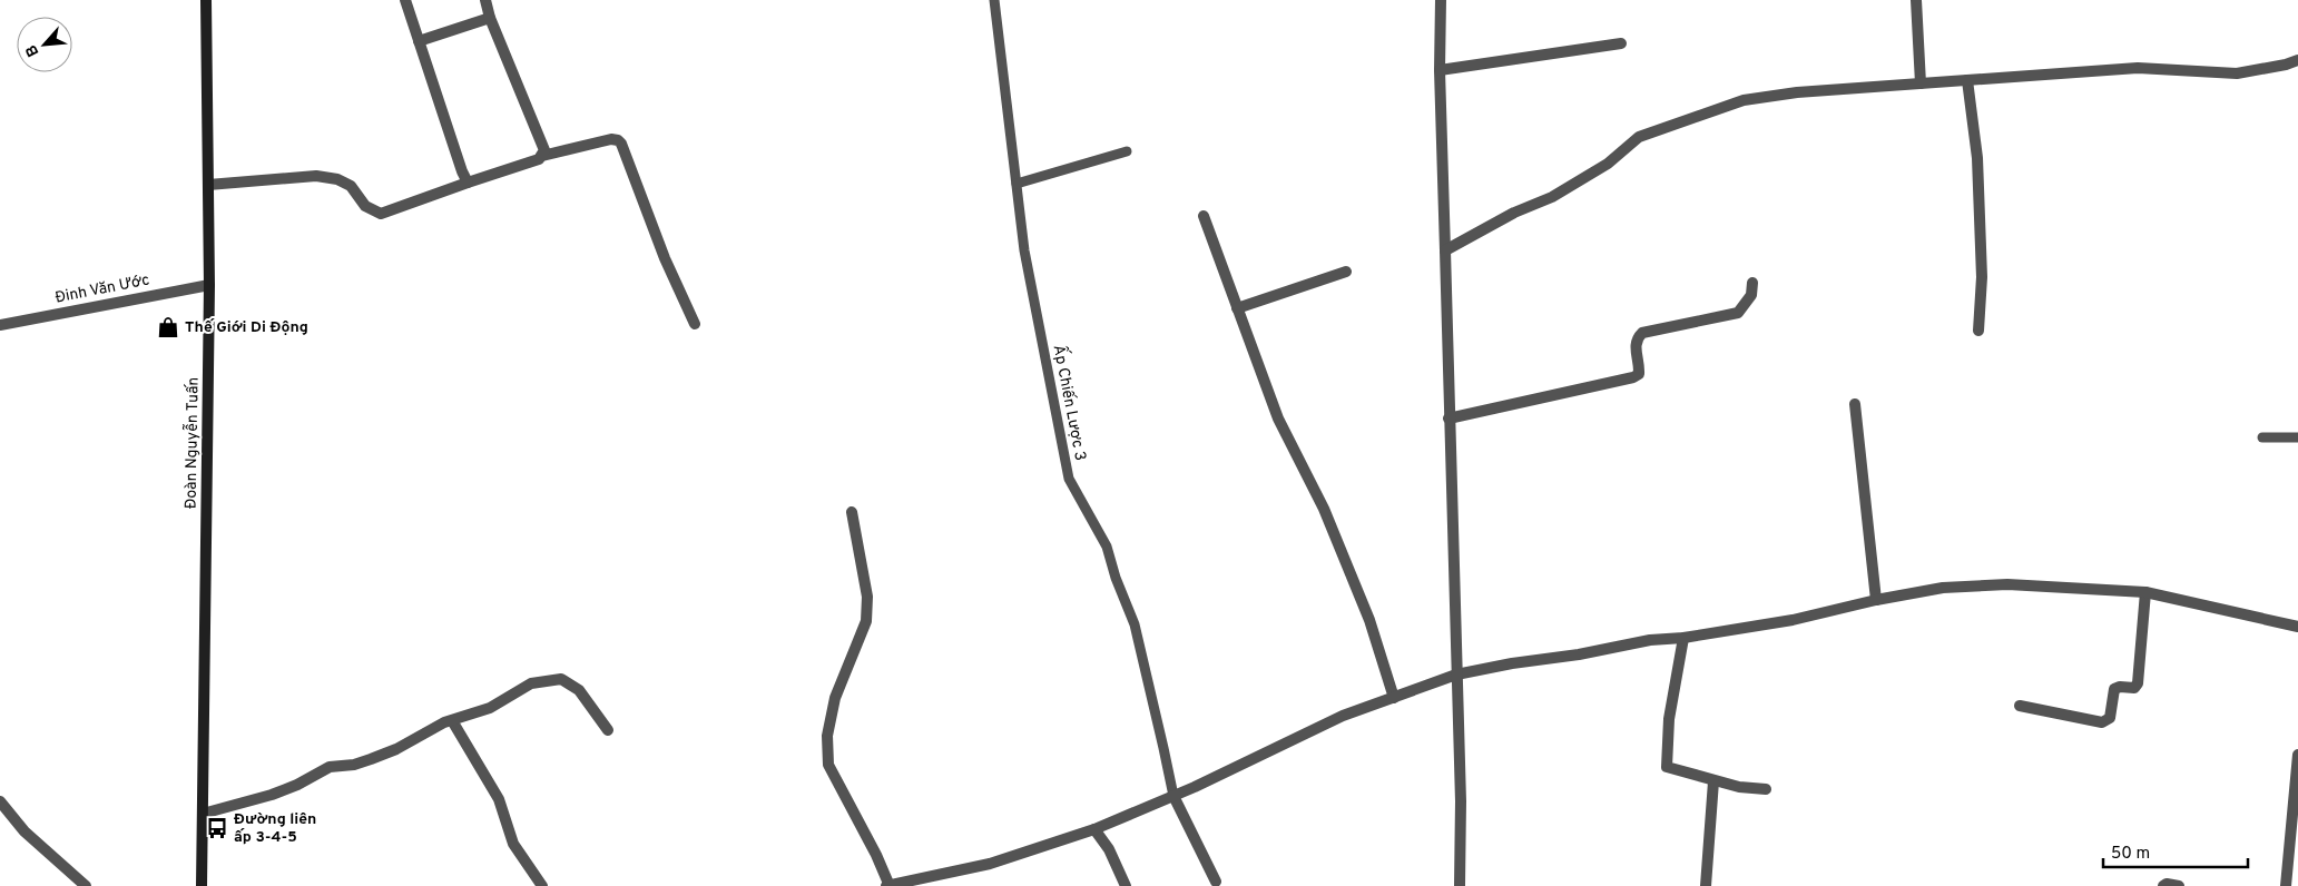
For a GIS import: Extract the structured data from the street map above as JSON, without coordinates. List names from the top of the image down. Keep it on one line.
{"streets":{"main road":["Đoàn Nguyễn Tuấn"],"street":["Đinh Văn Ước"],"lane":["Ấp Chiến Lược 3"]},"crossings":[["Đinh Văn Ước","Đoàn Nguyễn Tuấn"]],"places":{"shop":["Thế Giới Di Động"],"bus stop":["Đường liên ấp 3-4-5"]},"scale_bar":"50 m","north":"bottom left"}
